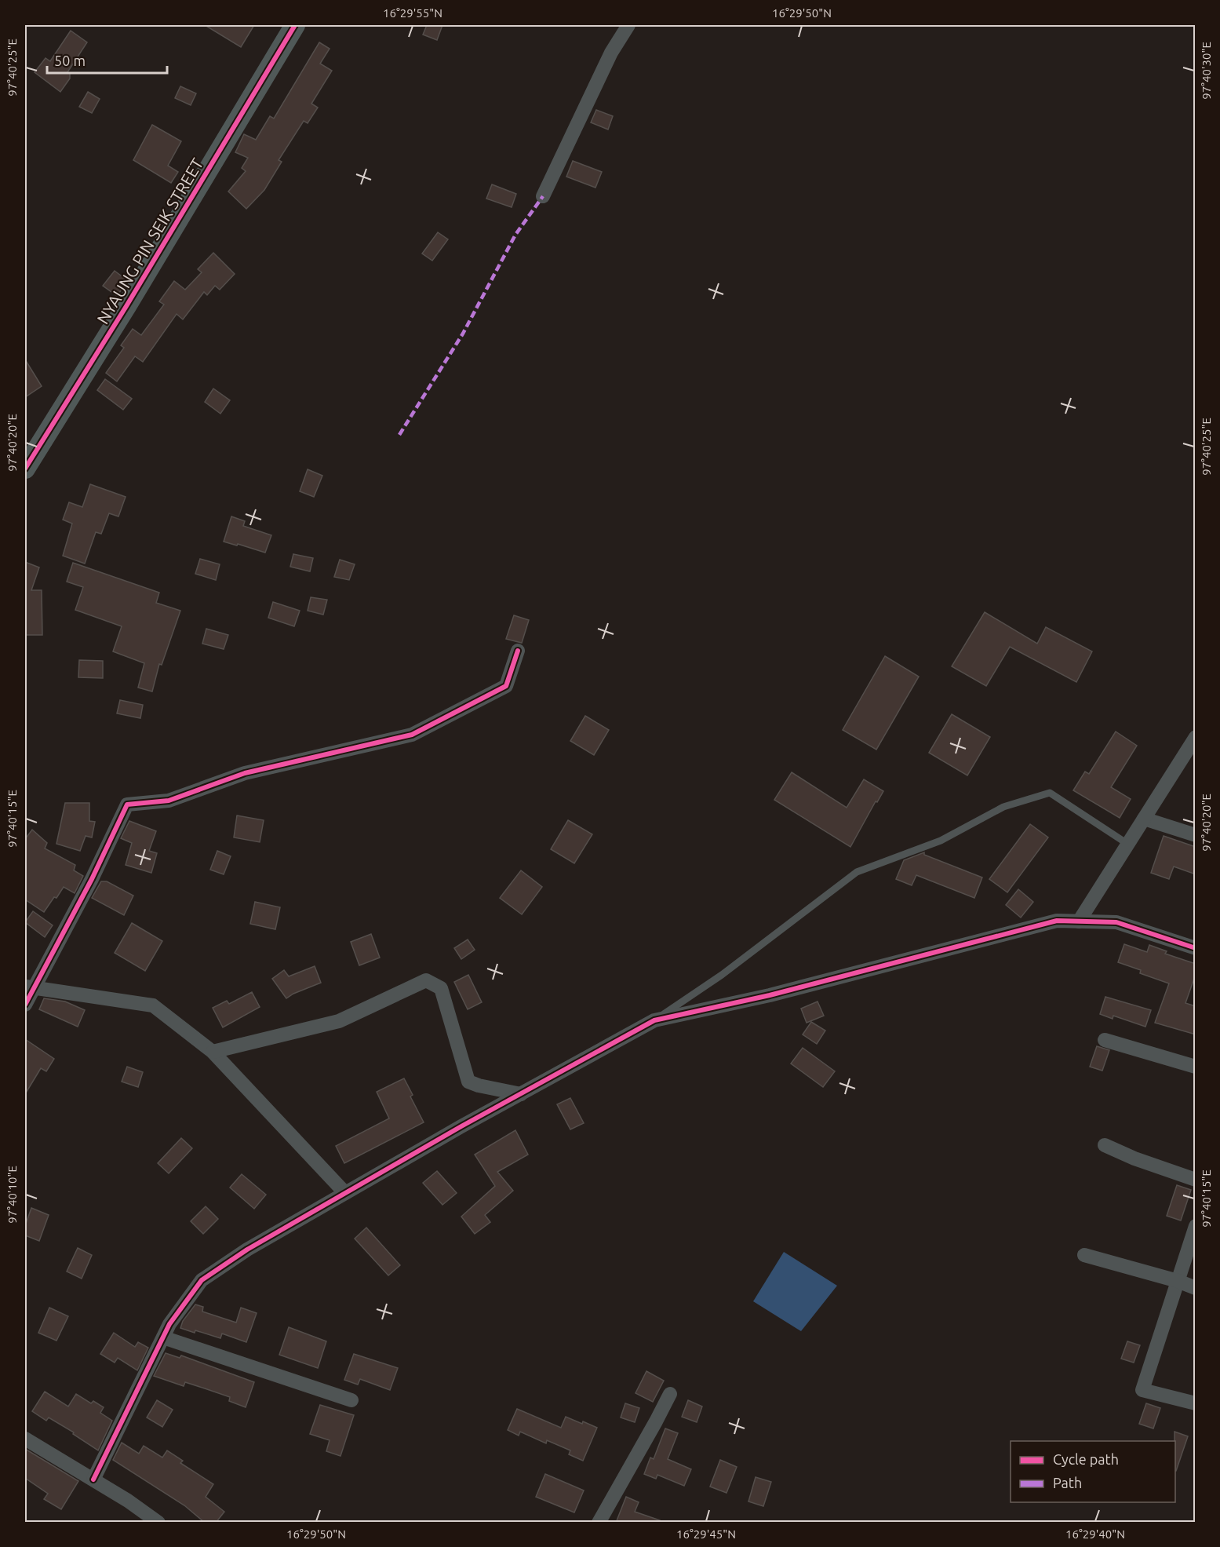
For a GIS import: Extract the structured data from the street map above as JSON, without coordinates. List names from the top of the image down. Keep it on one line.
{"streets":{"street":["NYAUNG PIN SEIK STREET"]},"legend":["Cycle path","Path"],"scale_bar":"50 m","coordinates":["16°29'55\"N","16°29'50\"N","97°40'25\"E","97°40'30\"E","97°40'20\"E","97°40'15\"E","97°40'10\"E","16°29'45\"N","16°29'40\"N"]}
